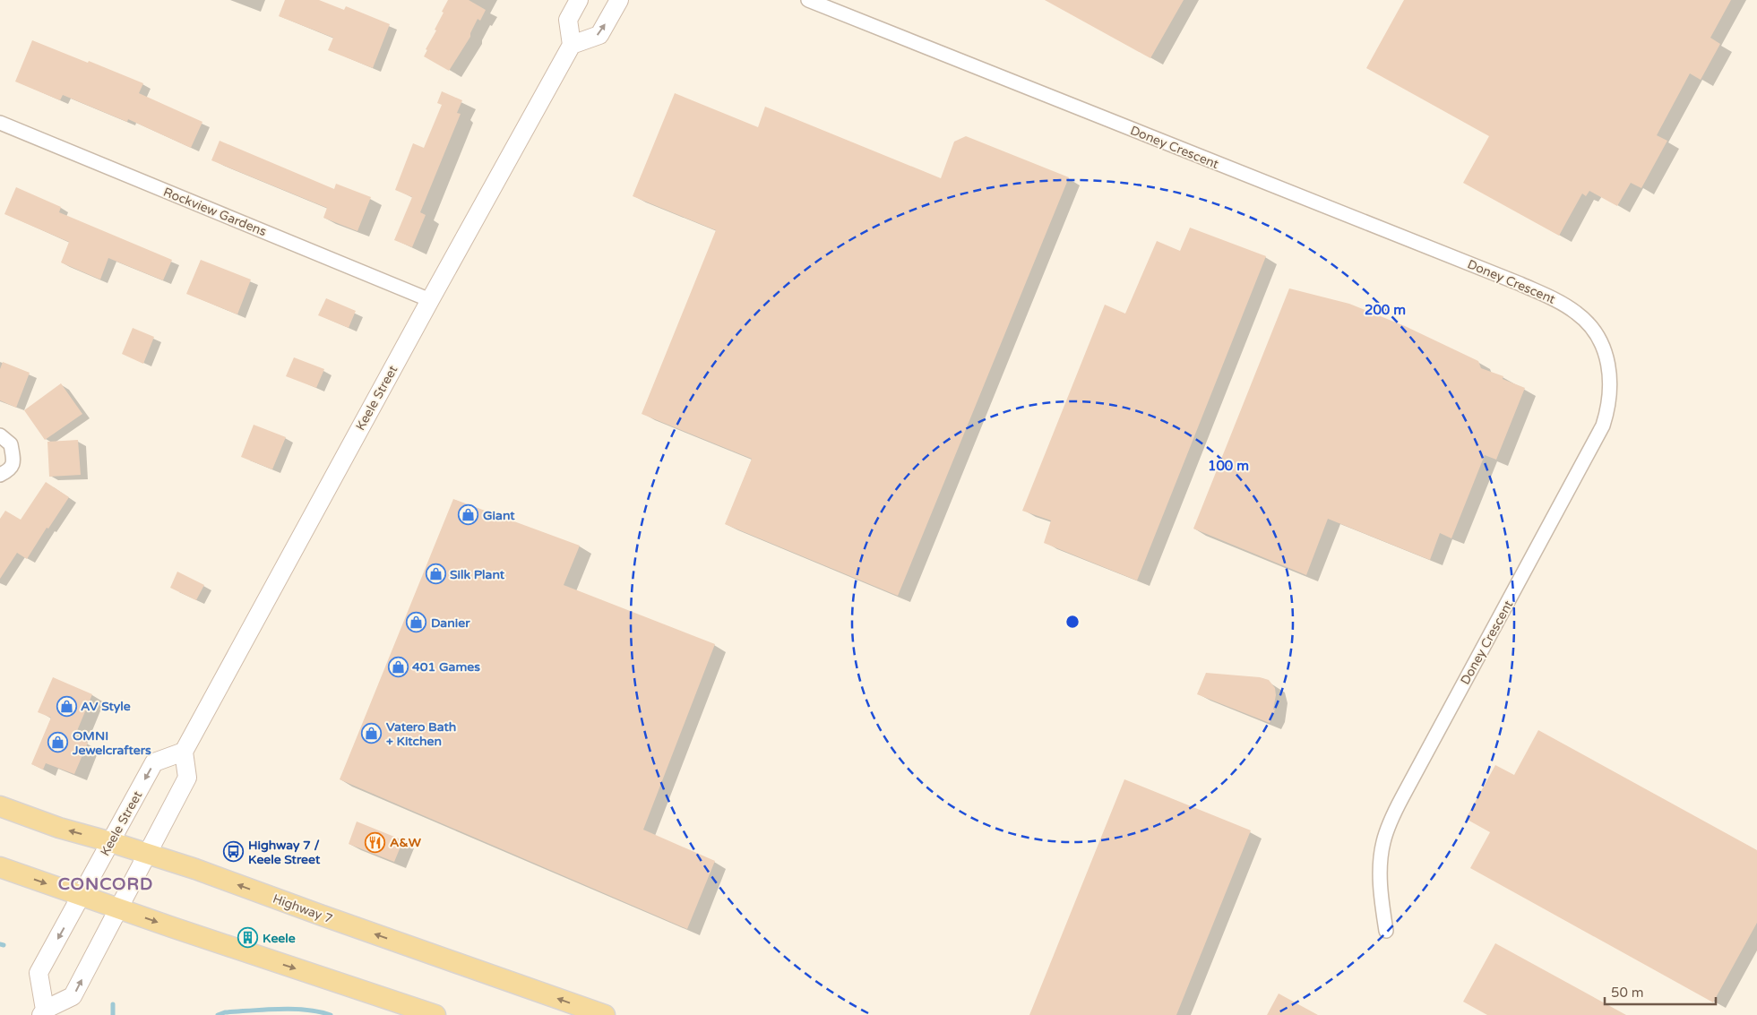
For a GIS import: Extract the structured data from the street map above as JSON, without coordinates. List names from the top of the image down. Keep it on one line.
{"streets":{"main road":["Keele Street","Highway 7"],"street":["Doney Crescent","Rockview Gardens"]},"crossings":[["Rockview Gardens","Keele Street"],["Keele Street","Highway 7"]],"districts":["CONCORD"],"places":{"shop":["Giant","Silk Plant","Danier","401 Games","AV Style","Vatero Bath + Kitchen","OMNI Jewelcrafters"],"restaurant":["A&W"],"bus stop":["Highway 7 / Keele Street"],"building":["Keele"]},"scale_bar":"50 m","rings":["200 m","100 m"]}
